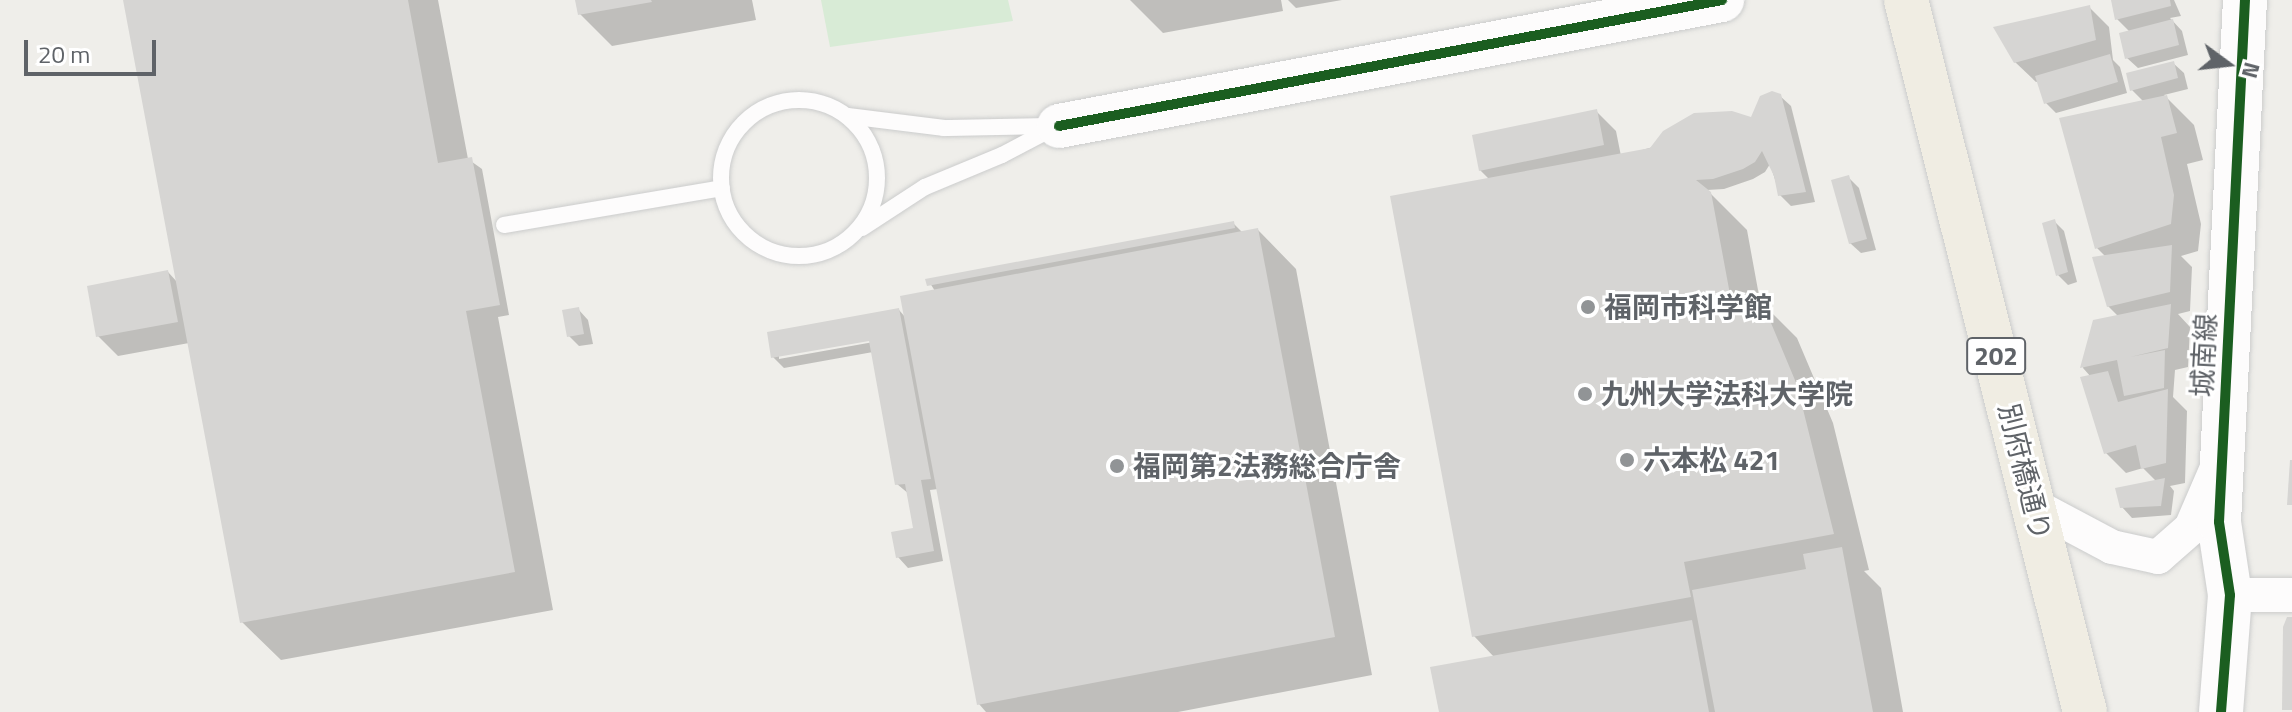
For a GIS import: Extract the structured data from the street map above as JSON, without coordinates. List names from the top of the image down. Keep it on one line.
{"streets":{"highway":["202","別府橋通り"],"street":["城南線"]},"places":["福岡市科学館","九州大学法科大学院","六本松 421","福岡第2法務総合庁舎"],"scale_bar":"20 m","north":"right"}
